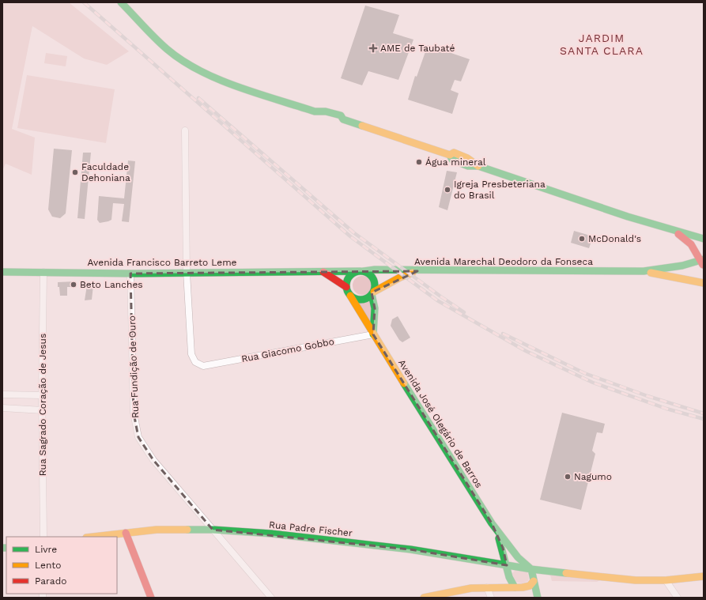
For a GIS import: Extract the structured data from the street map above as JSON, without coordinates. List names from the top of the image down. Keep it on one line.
{"streets":{"main road":["Avenida Marechal Deodoro da Fonseca","Avenida Francisco Barreto Leme","Avenida José Olegário de Barros","Rua Padre Fischer"],"street":["Rua Giacomo Gobbo","Rua Fundição de Ouro","Rua Sagrado Coração de Jesus"]},"crossings":[["Avenida Marechal Deodoro da Fonseca","Avenida Francisco Barreto Leme"],["Avenida Marechal Deodoro da Fonseca","Avenida José Olegário de Barros"],["Avenida Francisco Barreto Leme","Rua Giacomo Gobbo"],["Avenida Francisco Barreto Leme","Rua Fundição de Ouro"],["Avenida Francisco Barreto Leme","Rua Sagrado Coração de Jesus"],["Avenida Francisco Barreto Leme","Avenida José Olegário de Barros"],["Rua Giacomo Gobbo","Avenida José Olegário de Barros"],["Rua Fundição de Ouro","Rua Padre Fischer"],["Avenida José Olegário de Barros","Rua Padre Fischer"]],"districts":["JARDIM SANTA CLARA"],"places":{"health":["AME de Taubaté"],"other":["Água mineral","Faculdade Dehoniana","Igreja Presbeteriana do Brasil","McDonald's","Beto Lanches","Nagumo"]},"legend":["Livre","Lento","Parado"]}
